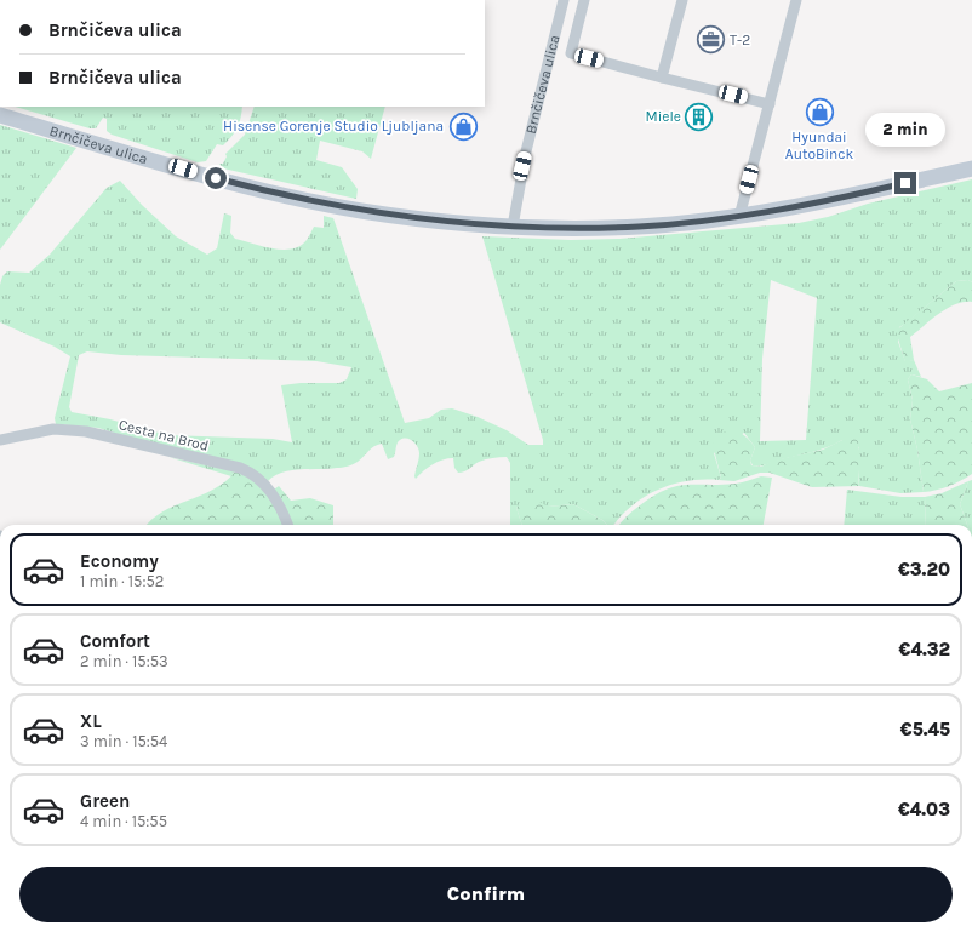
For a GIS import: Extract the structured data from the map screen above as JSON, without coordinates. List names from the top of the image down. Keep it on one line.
{"streets":{"street":["Brnčičeva ulica","Cesta na Brod"]},"places":{"office":["T-2"],"shop":["Hyundai AutoBinck","Hisense Gorenje Studio Ljubljana"],"building":["Miele"]},"page":{"banner":["Brnčičeva ulica","Brnčičeva ulica"],"bubble":"2 min","list":[{"name":"Economy","note":"1 min · 15:52","value":"€3.20"},{"name":"Comfort","note":"2 min · 15:53","value":"€4.32"},{"name":"XL","note":"3 min · 15:54","value":"€5.45"},{"name":"Green","note":"4 min · 15:55","value":"€4.03"}],"buttons":"Confirm"}}
